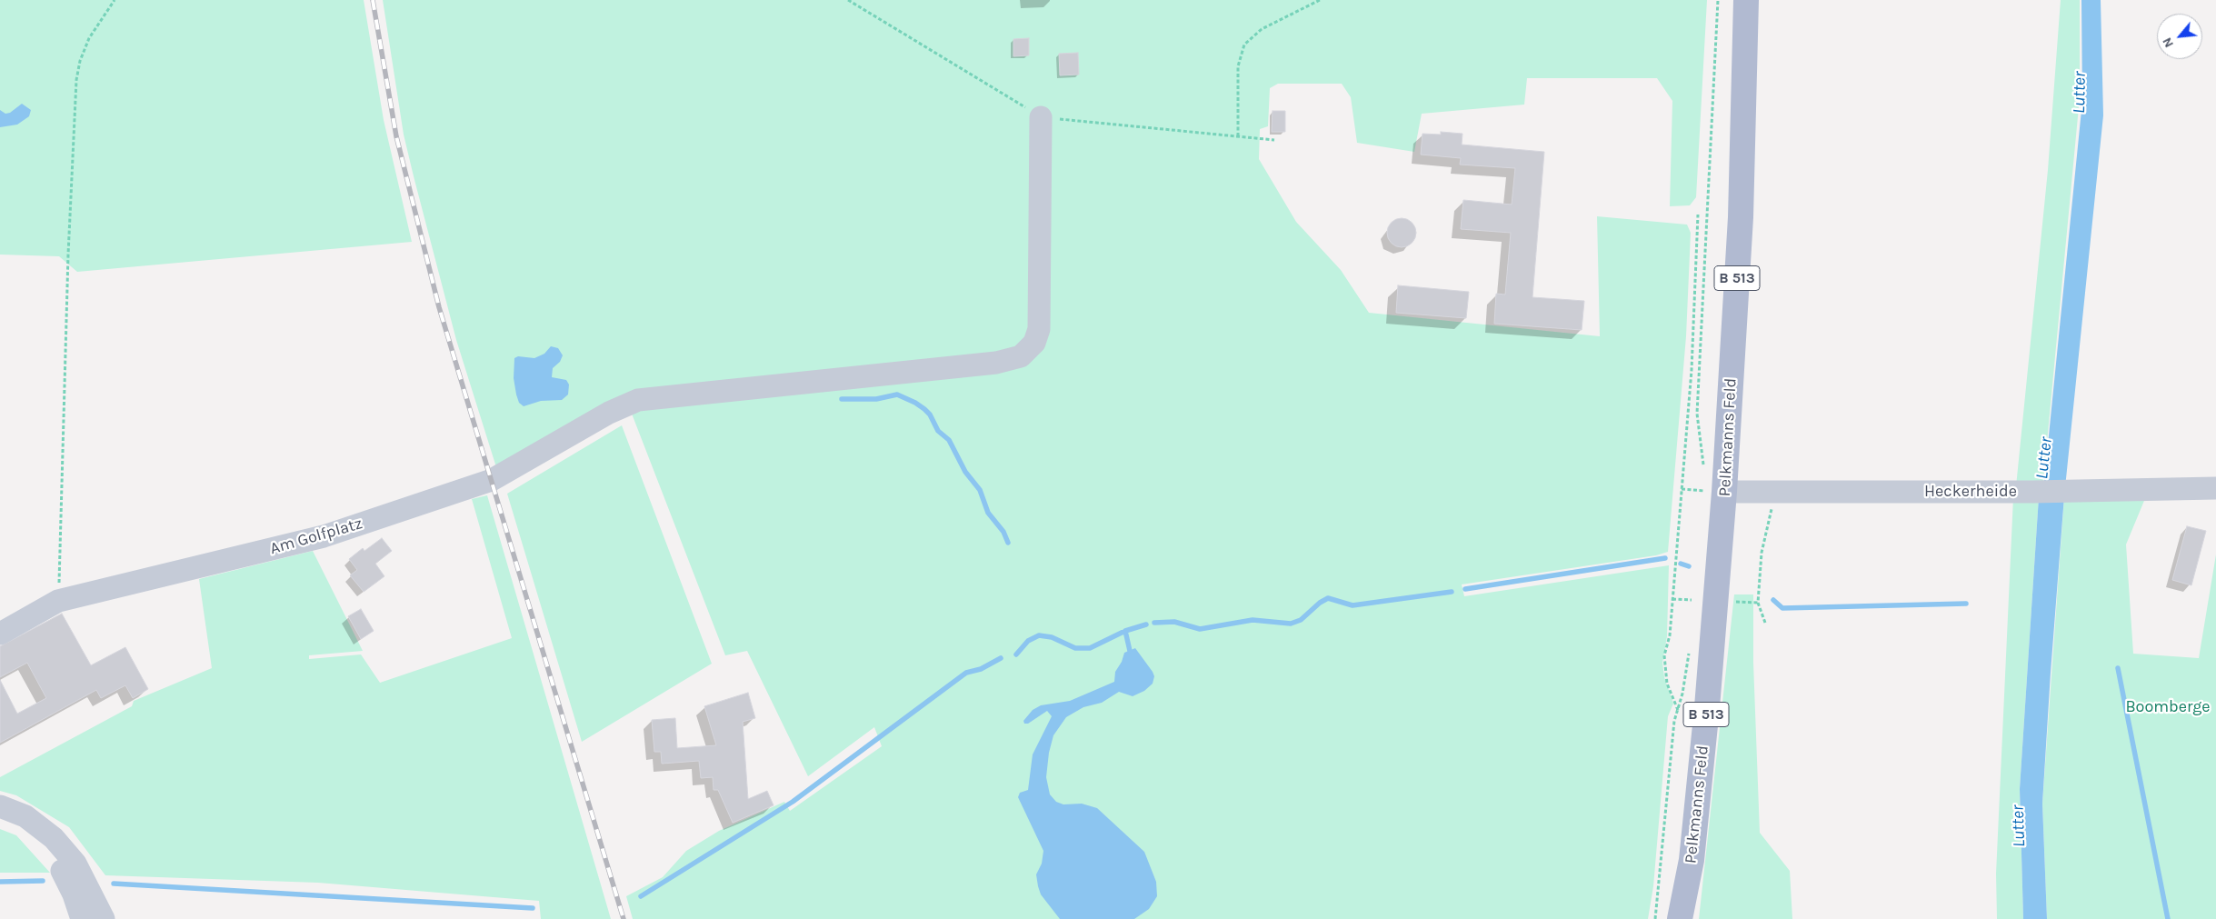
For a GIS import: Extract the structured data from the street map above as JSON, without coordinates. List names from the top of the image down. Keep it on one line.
{"streets":{"main road":["B 513","Pelkmanns Feld"],"street":["Heckerheide","Am Golfplatz"]},"crossings":[["Pelkmanns Feld","Heckerheide"]],"water":["Lutter"],"parks":["Boomberge"],"north":"bottom left"}
